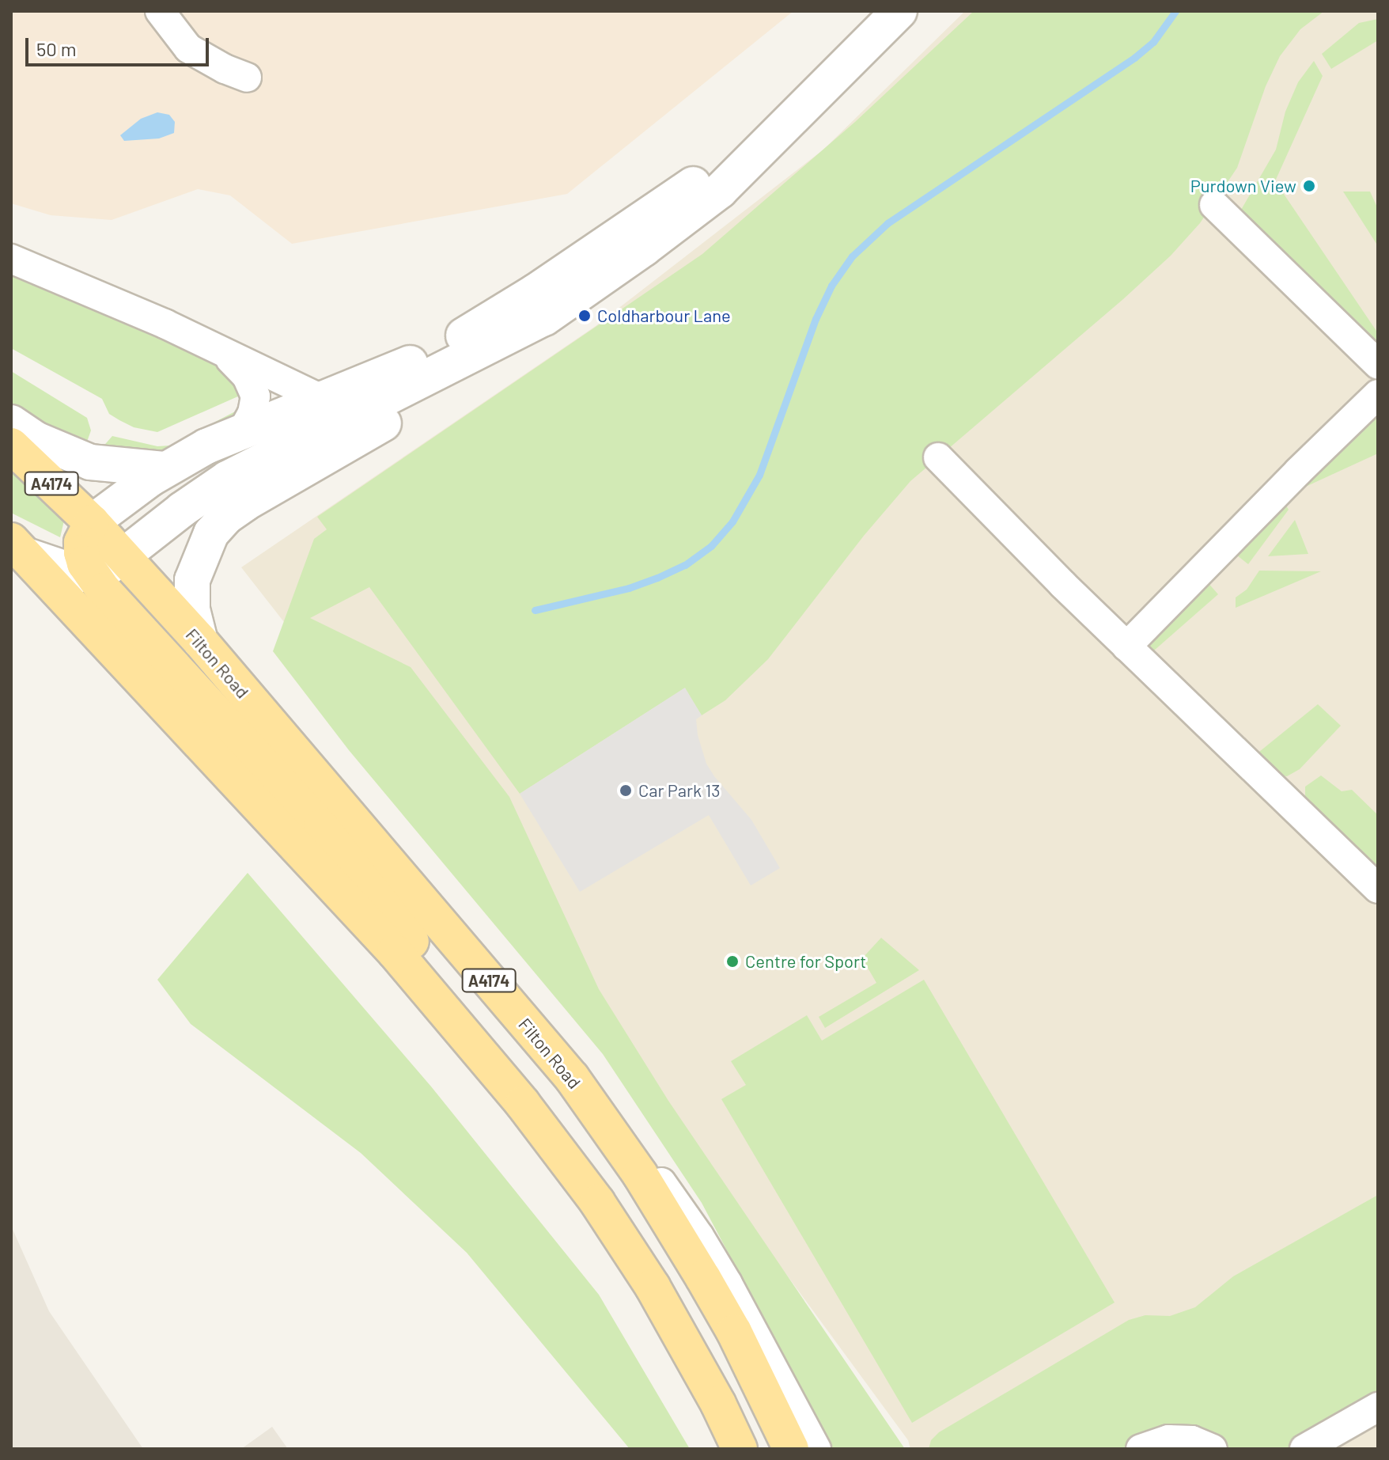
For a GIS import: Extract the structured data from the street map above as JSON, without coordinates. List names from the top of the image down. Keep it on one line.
{"streets":{"main road":["A4174","Filton Road"]},"crossings":[["A4174","Filton Road"]],"places":["Purdown View","Coldharbour Lane","Car Park 13","Centre for Sport"],"scale_bar":"50 m"}
